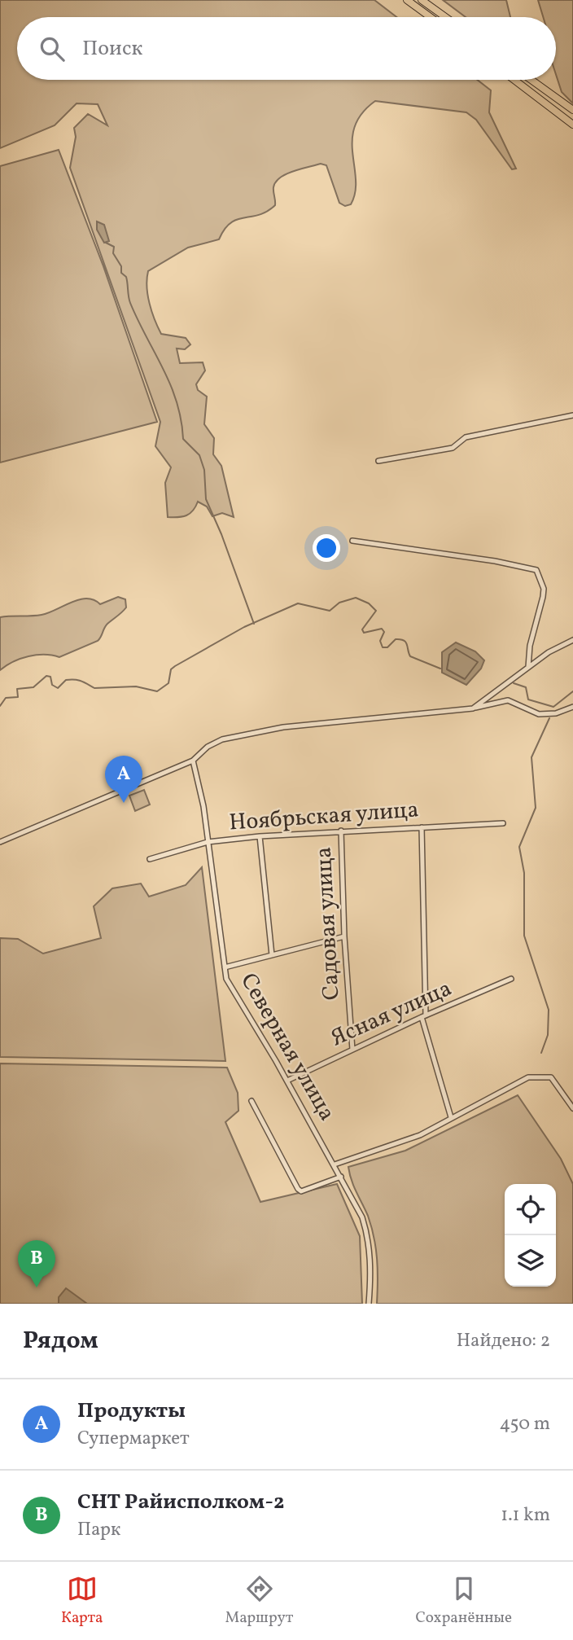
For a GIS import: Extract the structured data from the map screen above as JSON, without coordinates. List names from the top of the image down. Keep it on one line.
{"streets":{"street":["Ноябрьская улица","Садовая улица","Ясная улица","Северная улица"]},"crossings":[["Ноябрьская улица","Садовая улица"],["Ноябрьская улица","Северная улица"],["Садовая улица","Ясная улица"],["Ясная улица","Северная улица"]],"page":{"search":"Поиск","pins":["A","B"],"heading":["Рядом","Найдено: 2"],"list":[{"mark":"A","name":"Продукты","note":"Супермаркет","value":"450 m"},{"mark":"B","name":"СНТ Райисполком-2","note":"Парк","value":"1.1 km"}],"nav":["Карта","Маршрут","Сохранённые"]}}
